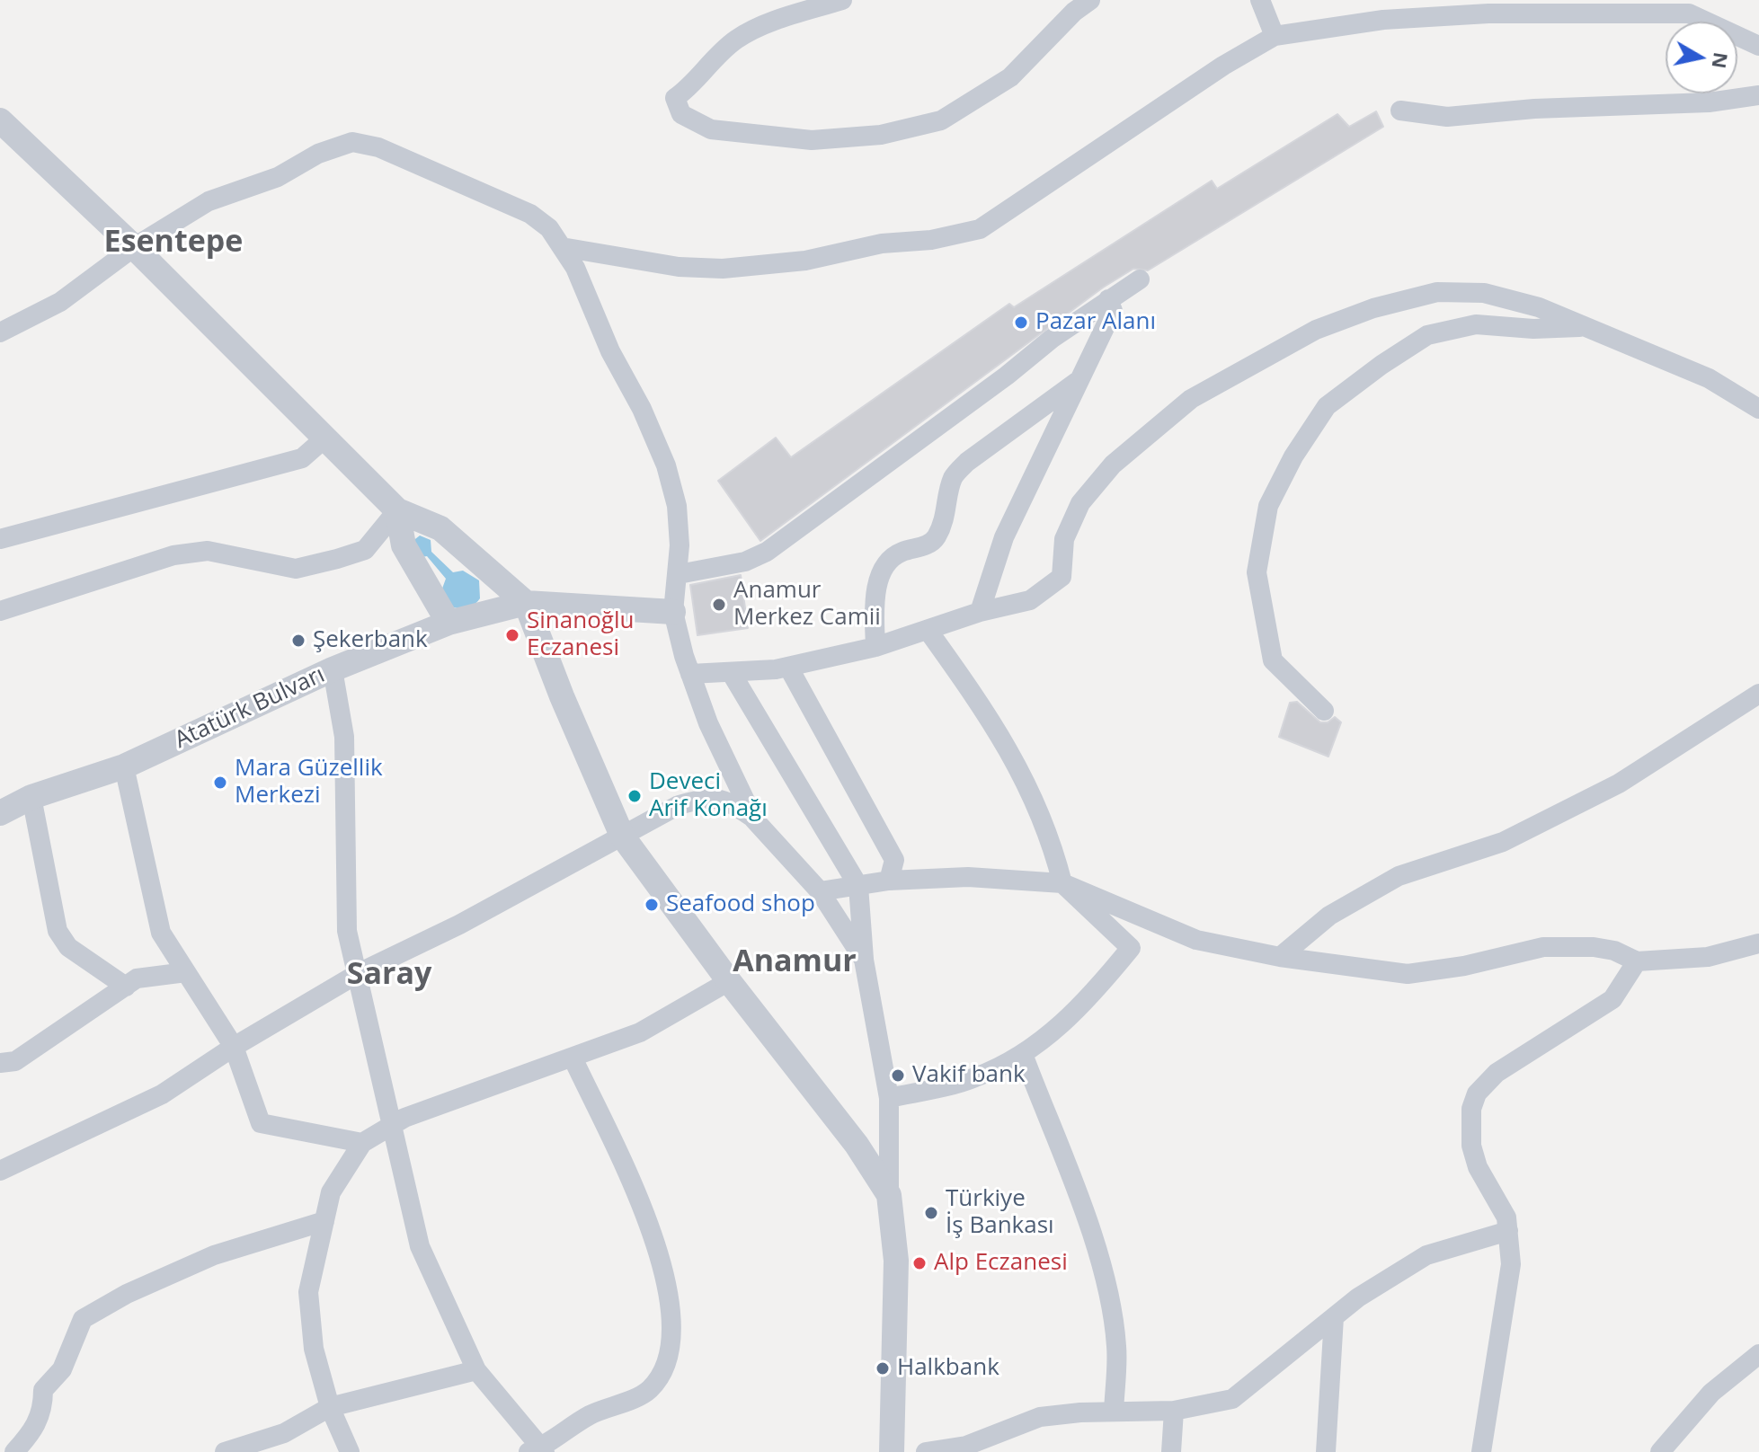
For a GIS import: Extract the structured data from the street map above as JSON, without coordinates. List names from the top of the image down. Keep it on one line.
{"streets":{"street":["Atatürk Bulvarı"]},"districts":["Esentepe","Anamur","Saray"],"places":["Pazar Alanı","Anamur Merkez Camii","Sinanoğlu Eczanesi","Şekerbank","Mara Güzellik Merkezi","Deveci Arif Konağı","Seafood shop","Vakif bank","Türkiye İş Bankası","Alp Eczanesi","Halkbank"],"north":"right"}
